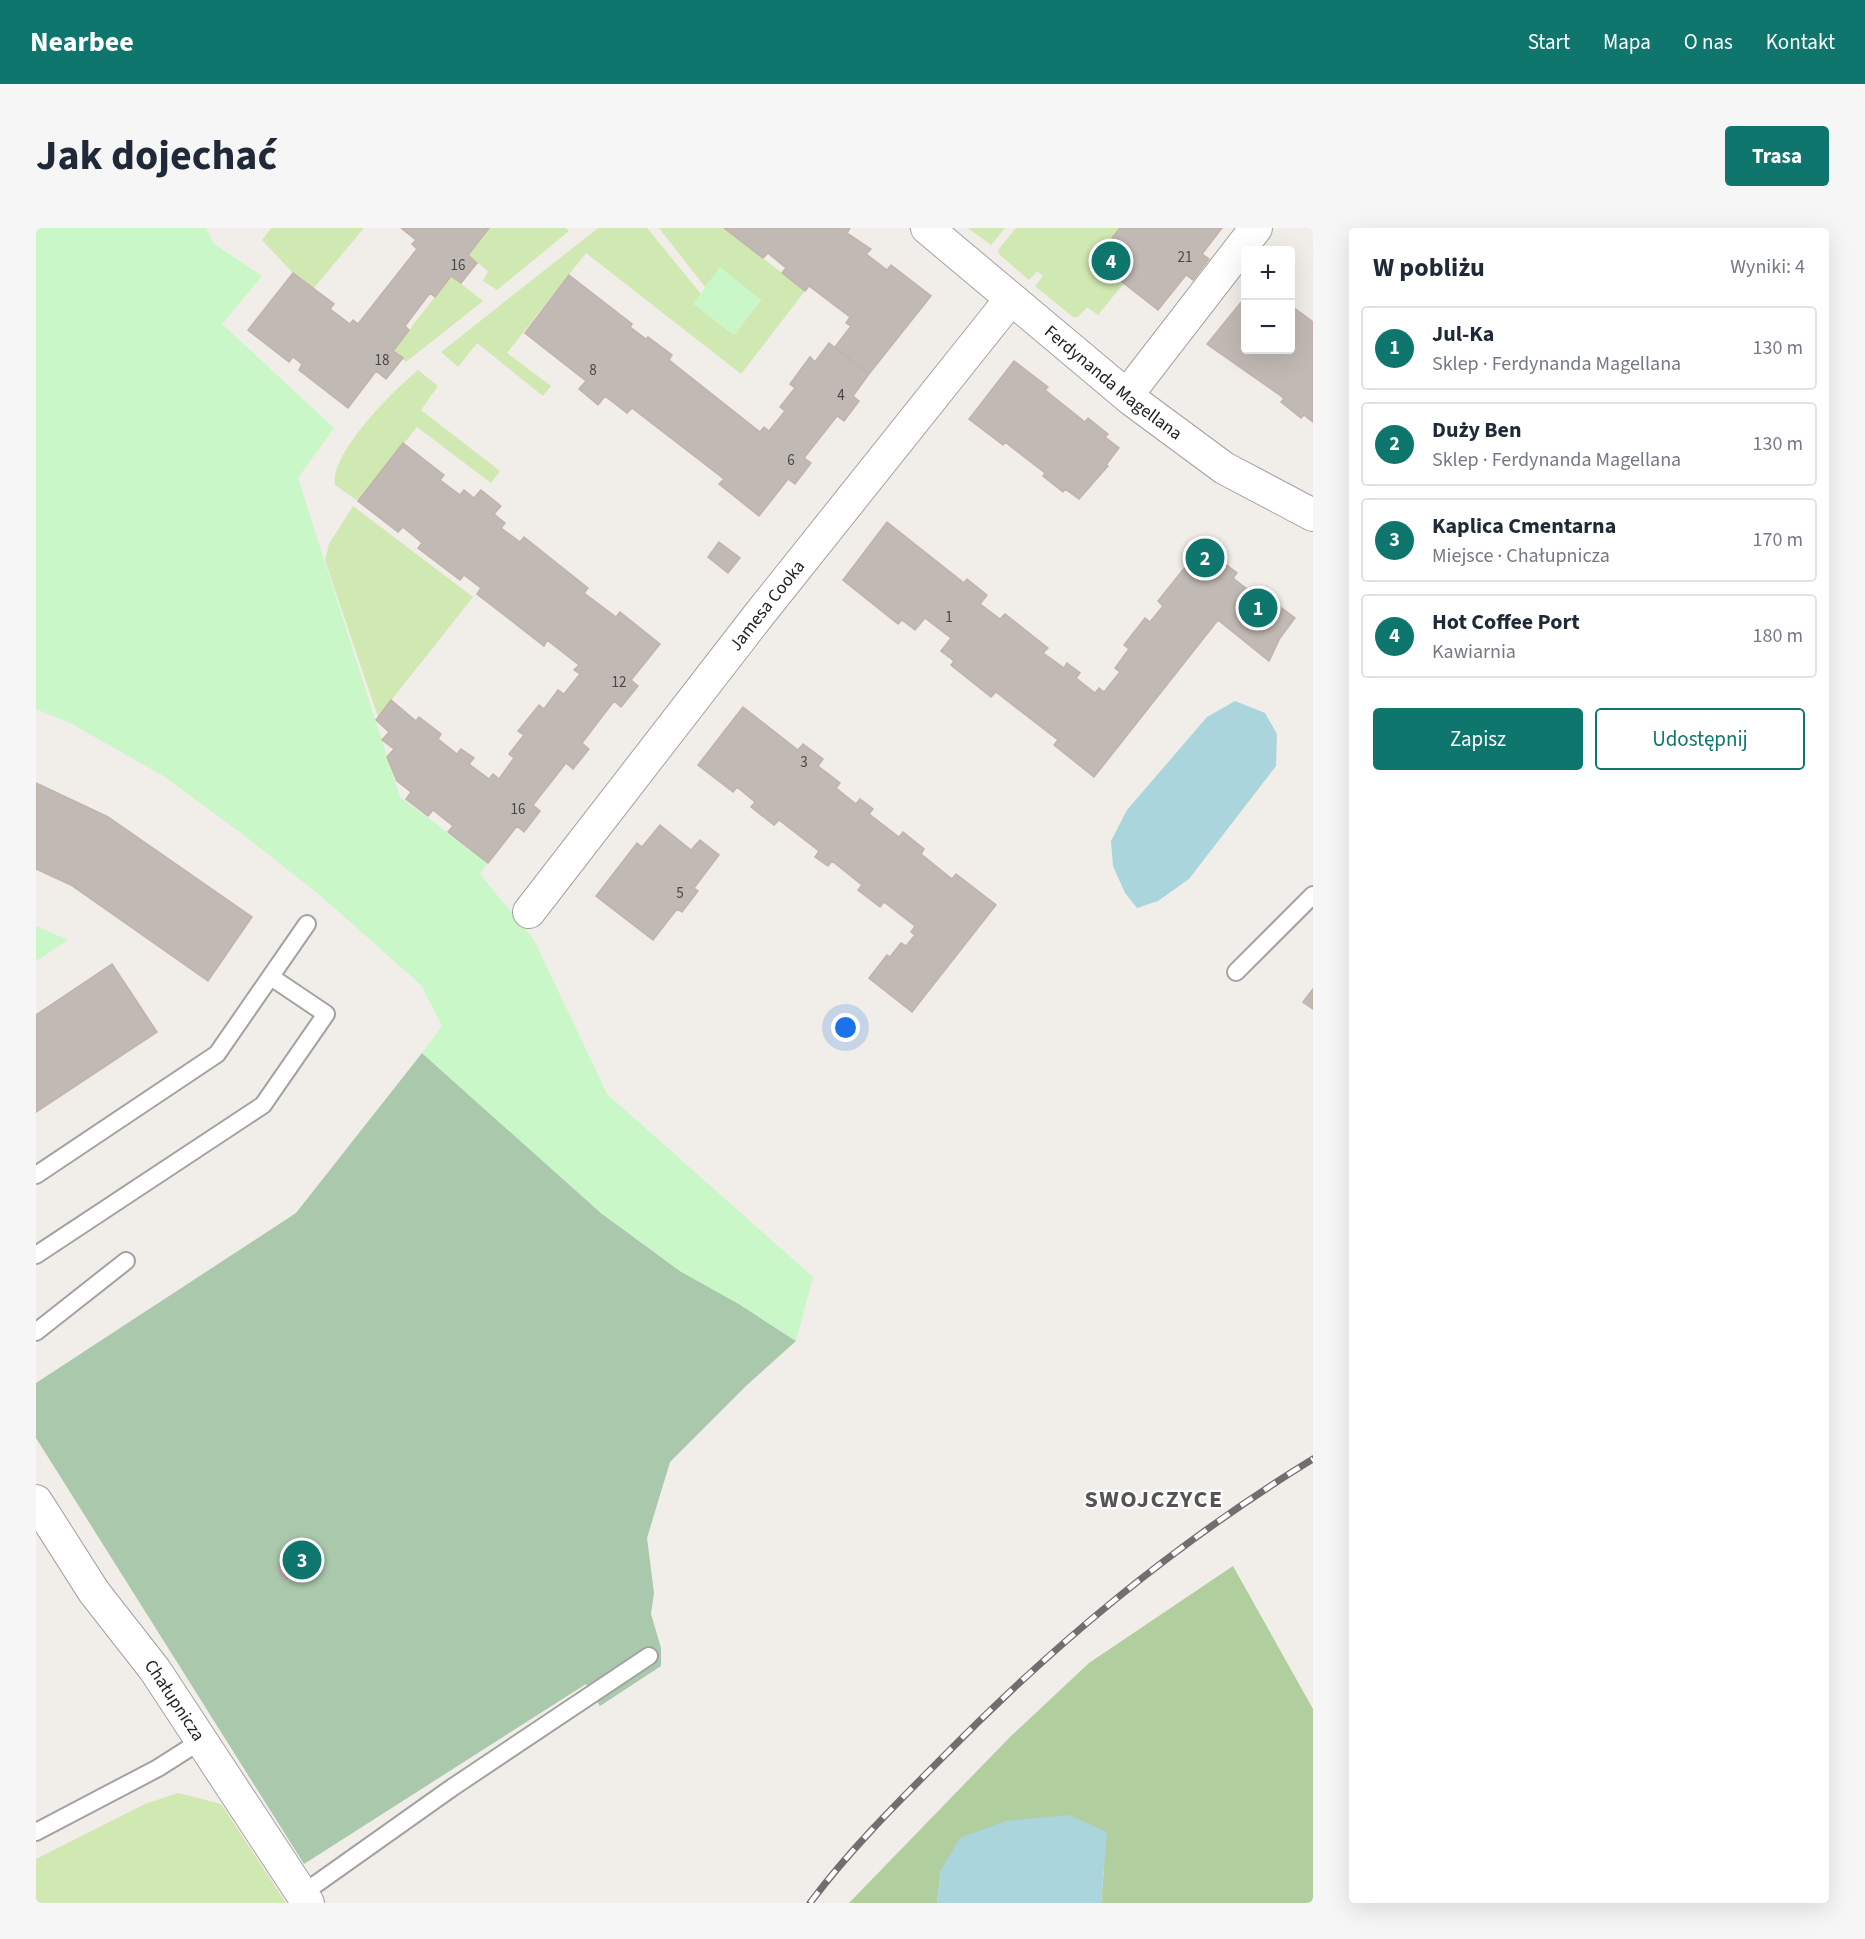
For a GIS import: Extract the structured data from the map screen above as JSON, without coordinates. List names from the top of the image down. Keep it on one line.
{"streets":{"street":["Ferdynanda Magellana","Jamesa Cooka","Chałupnicza"]},"crossings":[["Ferdynanda Magellana","Jamesa Cooka"]],"districts":["SWOJCZYCE"],"house_numbers":["21","16","18","8","4","6","1","12","3","16","5"],"page":{"header":"Nearbee","nav":["Start","Mapa","O nas","Kontakt"],"title":"Jak dojechać","buttons":["Trasa",["Zapisz","Udostępnij"]],"heading":["W pobliżu","Wyniki: 4"],"pins":["4","2","1","3"],"map_buttons":["+","−"],"list":[{"mark":"1","name":"Jul-Ka","note":"Sklep · Ferdynanda Magellana","value":"130 m"},{"mark":"2","name":"Duży Ben","note":"Sklep · Ferdynanda Magellana","value":"130 m"},{"mark":"3","name":"Kaplica Cmentarna","note":"Miejsce · Chałupnicza","value":"170 m"},{"mark":"4","name":"Hot Coffee Port","note":"Kawiarnia","value":"180 m"}]}}
